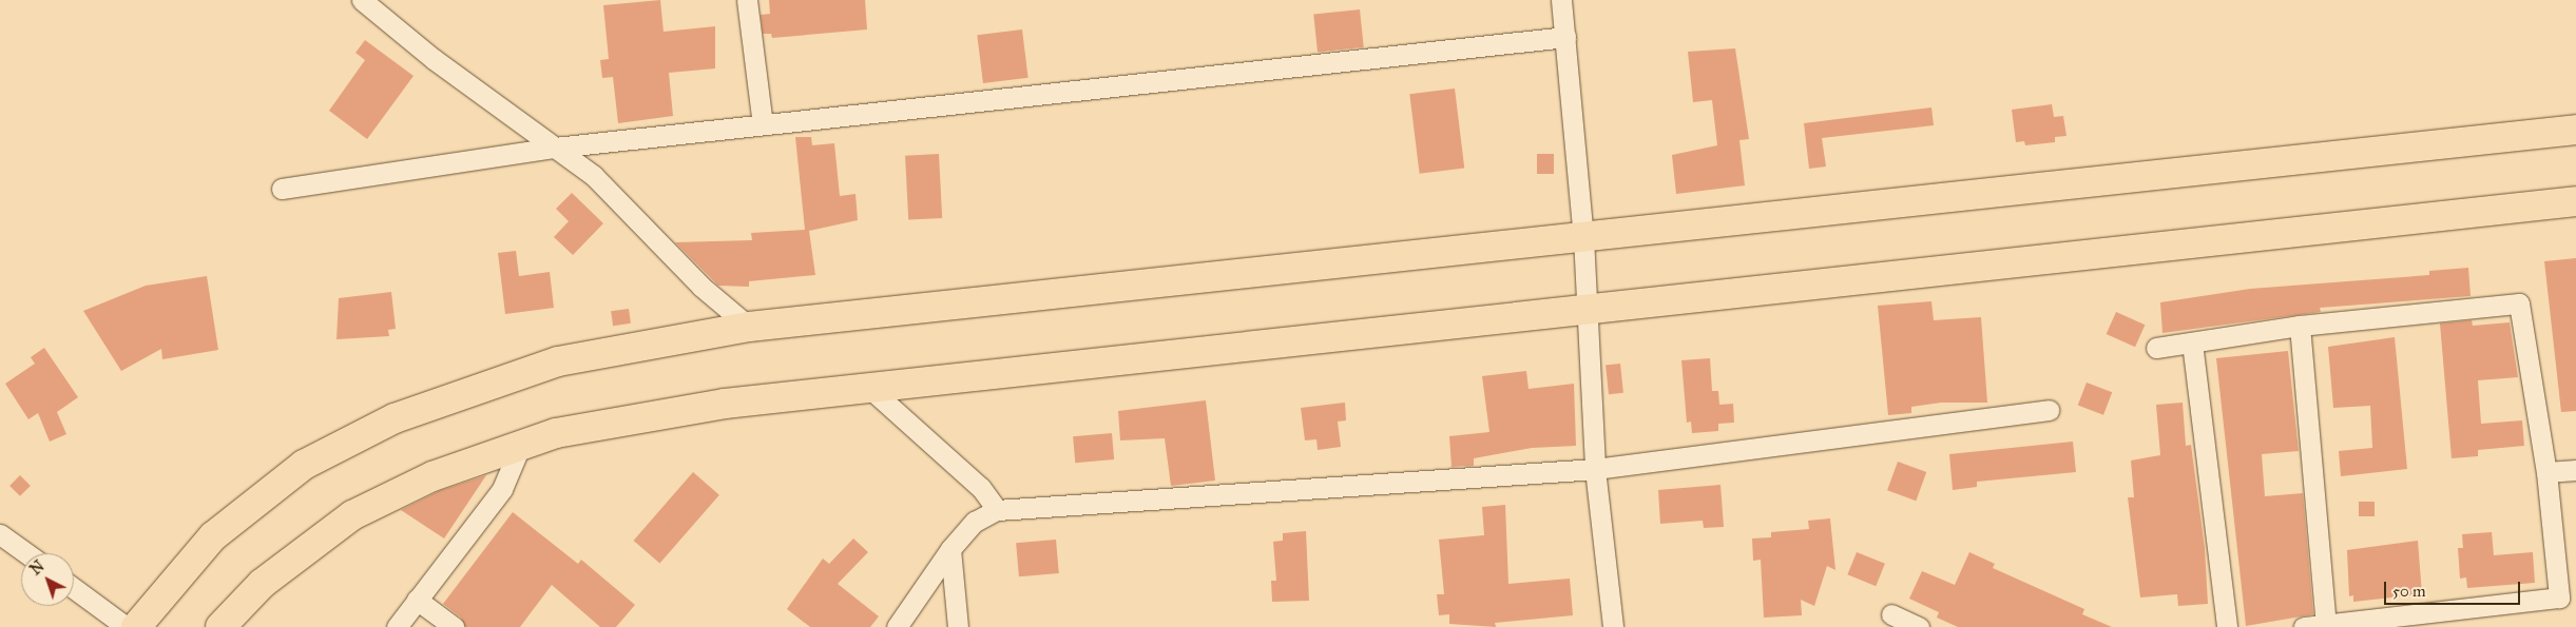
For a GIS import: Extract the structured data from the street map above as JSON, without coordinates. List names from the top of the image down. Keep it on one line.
{"scale_bar":"50 m","north":"top left"}
